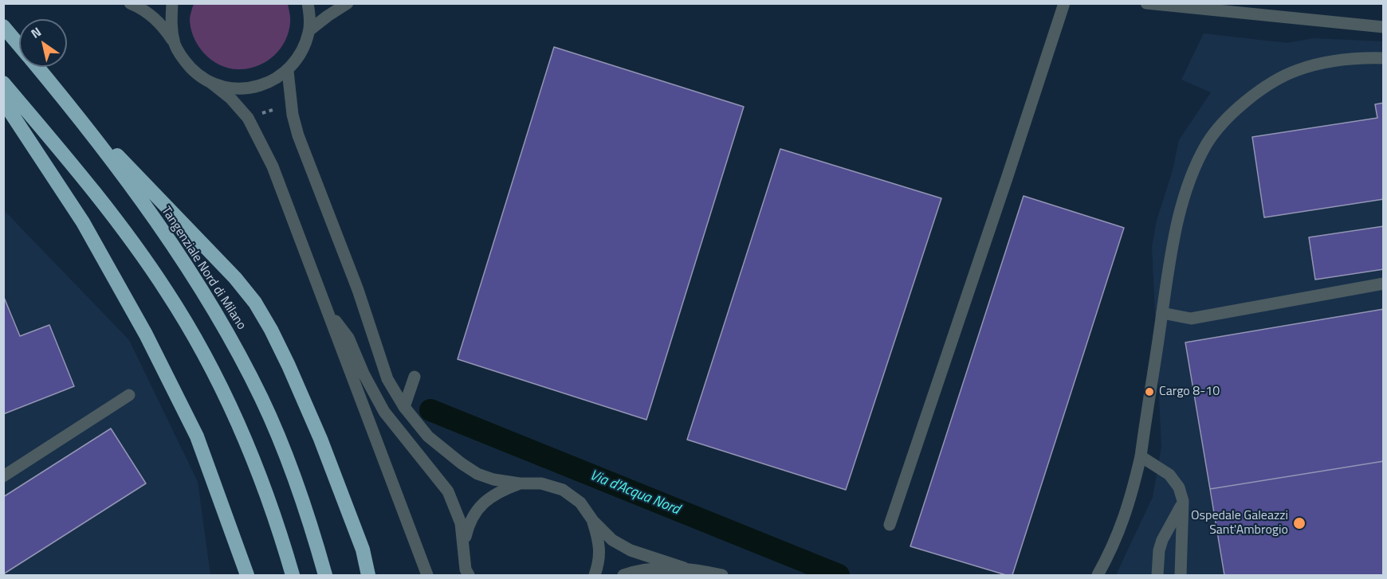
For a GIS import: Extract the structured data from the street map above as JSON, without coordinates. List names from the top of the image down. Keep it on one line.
{"streets":{"highway":["Tangenziale Nord di Milano"]},"water":["Via d'Acqua Nord"],"places":["Cargo 8-10","Ospedale Galeazzi Sant'Ambrogio"],"north":"top left"}
